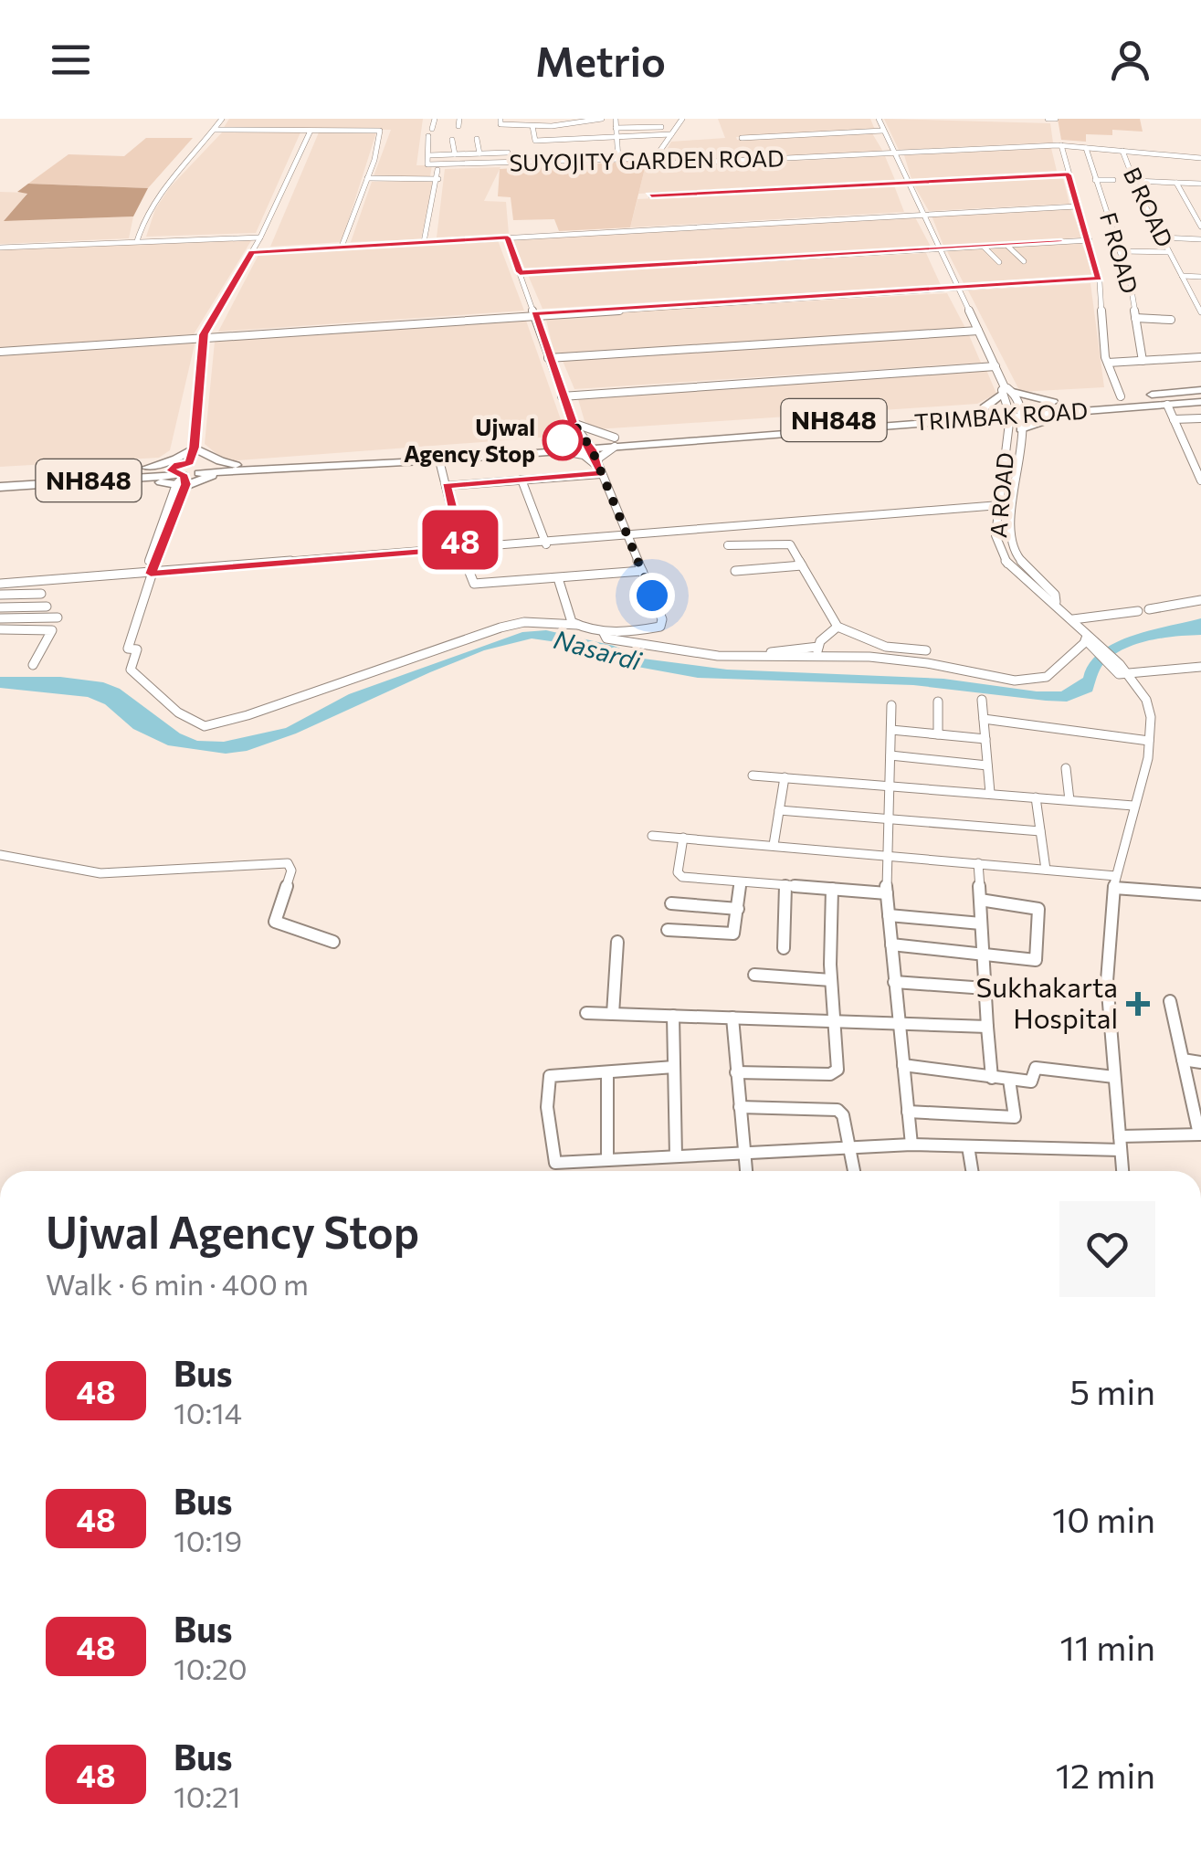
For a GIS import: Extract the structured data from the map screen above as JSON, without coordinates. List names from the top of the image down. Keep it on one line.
{"streets":{"highway":["TRIMBAK ROAD","NH848"],"street":["SUYOJITY GARDEN ROAD","B ROAD","F ROAD","A ROAD"]},"crossings":[["TRIMBAK ROAD","NH848"],["TRIMBAK ROAD","A ROAD"],["NH848","A ROAD"]],"water":["Nasardi"],"places":{"other":["Ujwal Agency Stop"],"health":["Sukhakarta Hospital"]},"lines":["bus line 48"],"page":{"header":"Metrio","on_map":"48","heading":["Ujwal Agency Stop","Walk · 6 min · 400 m"],"list":[{"mark":"48","name":"Bus","note":"10:14","value":"5 min"},{"mark":"48","name":"Bus","note":"10:19","value":"10 min"},{"mark":"48","name":"Bus","note":"10:20","value":"11 min"},{"mark":"48","name":"Bus","note":"10:21","value":"12 min"}]}}
